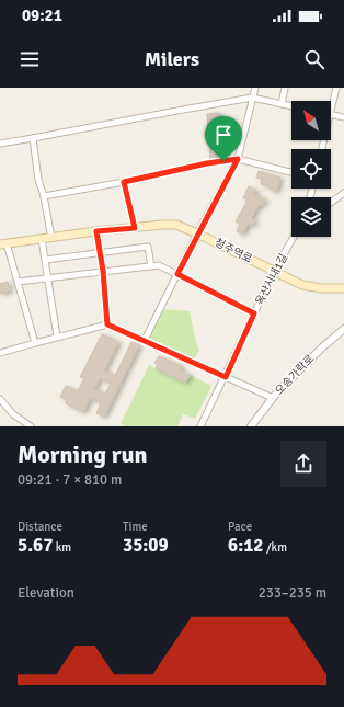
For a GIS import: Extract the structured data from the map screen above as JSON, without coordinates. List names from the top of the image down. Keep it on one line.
{"streets":{"main road":["청주역로"],"street":["옥산시내1길","오송가락로"]},"crossings":[["청주역로","옥산시내1길"]],"north":"top left","page":{"status":"09:21","header":"Milers","heading":["Morning run","09:21 · 7 × 810 m"],"stats":[["Distance","5.67 km"],["Time","35:09"],["Pace","6:12 /km"]],"chart":["Elevation","233–235 m"]}}
